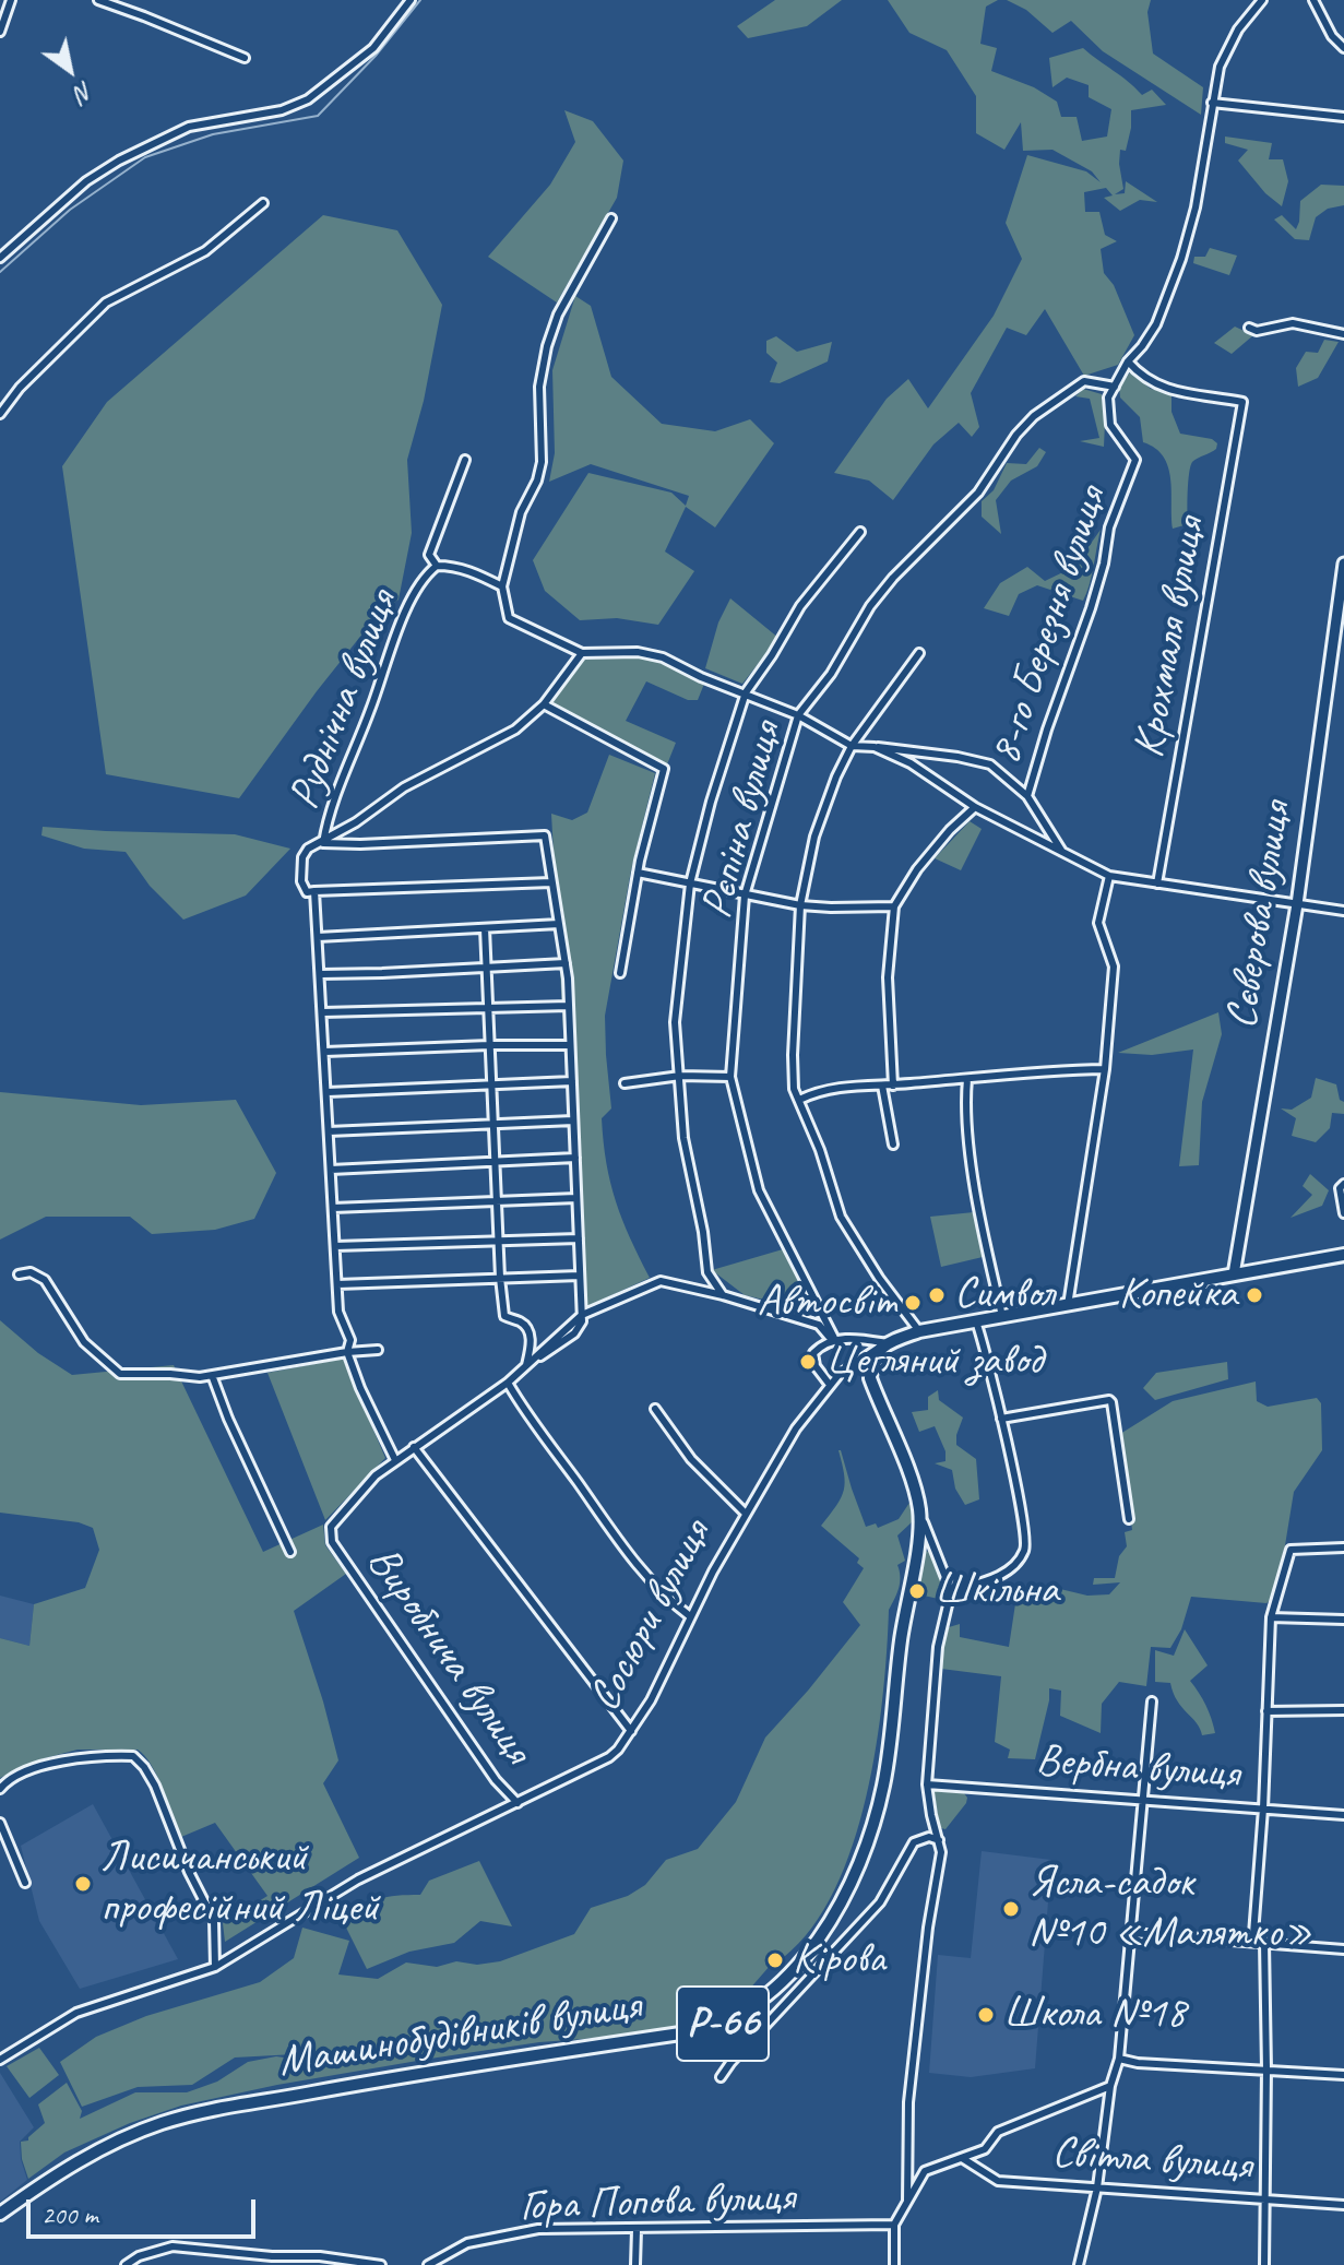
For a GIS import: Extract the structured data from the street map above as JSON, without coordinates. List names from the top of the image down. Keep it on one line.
{"streets":{"main road":["Сєверова вулиця","Сосюри вулиця","Р-66","Машинобудівників вулиця"],"street":["8-го Березня вулиця","Крохмаля вулиця","Руднічна вулиця","Рєпіна вулиця","Виробнича вулиця","Вербна вулиця","Світла вулиця","Гора Попова вулиця"]},"crossings":[["8-го Березня вулиця","Рєпіна вулиця"],["Сєверова вулиця","Сосюри вулиця"],["Сосюри вулиця","Виробнича вулиця"],["Сосюри вулиця","Машинобудівників вулиця"]],"places":["Символ","Копейка","Автосвіт","Цегляний завод","Шкільна","Лисичанський професійний Ліцей","Ясла-садок №10 «Малятко»","Кірова","Школа №18"],"scale_bar":"200 m","north":"bottom right"}
